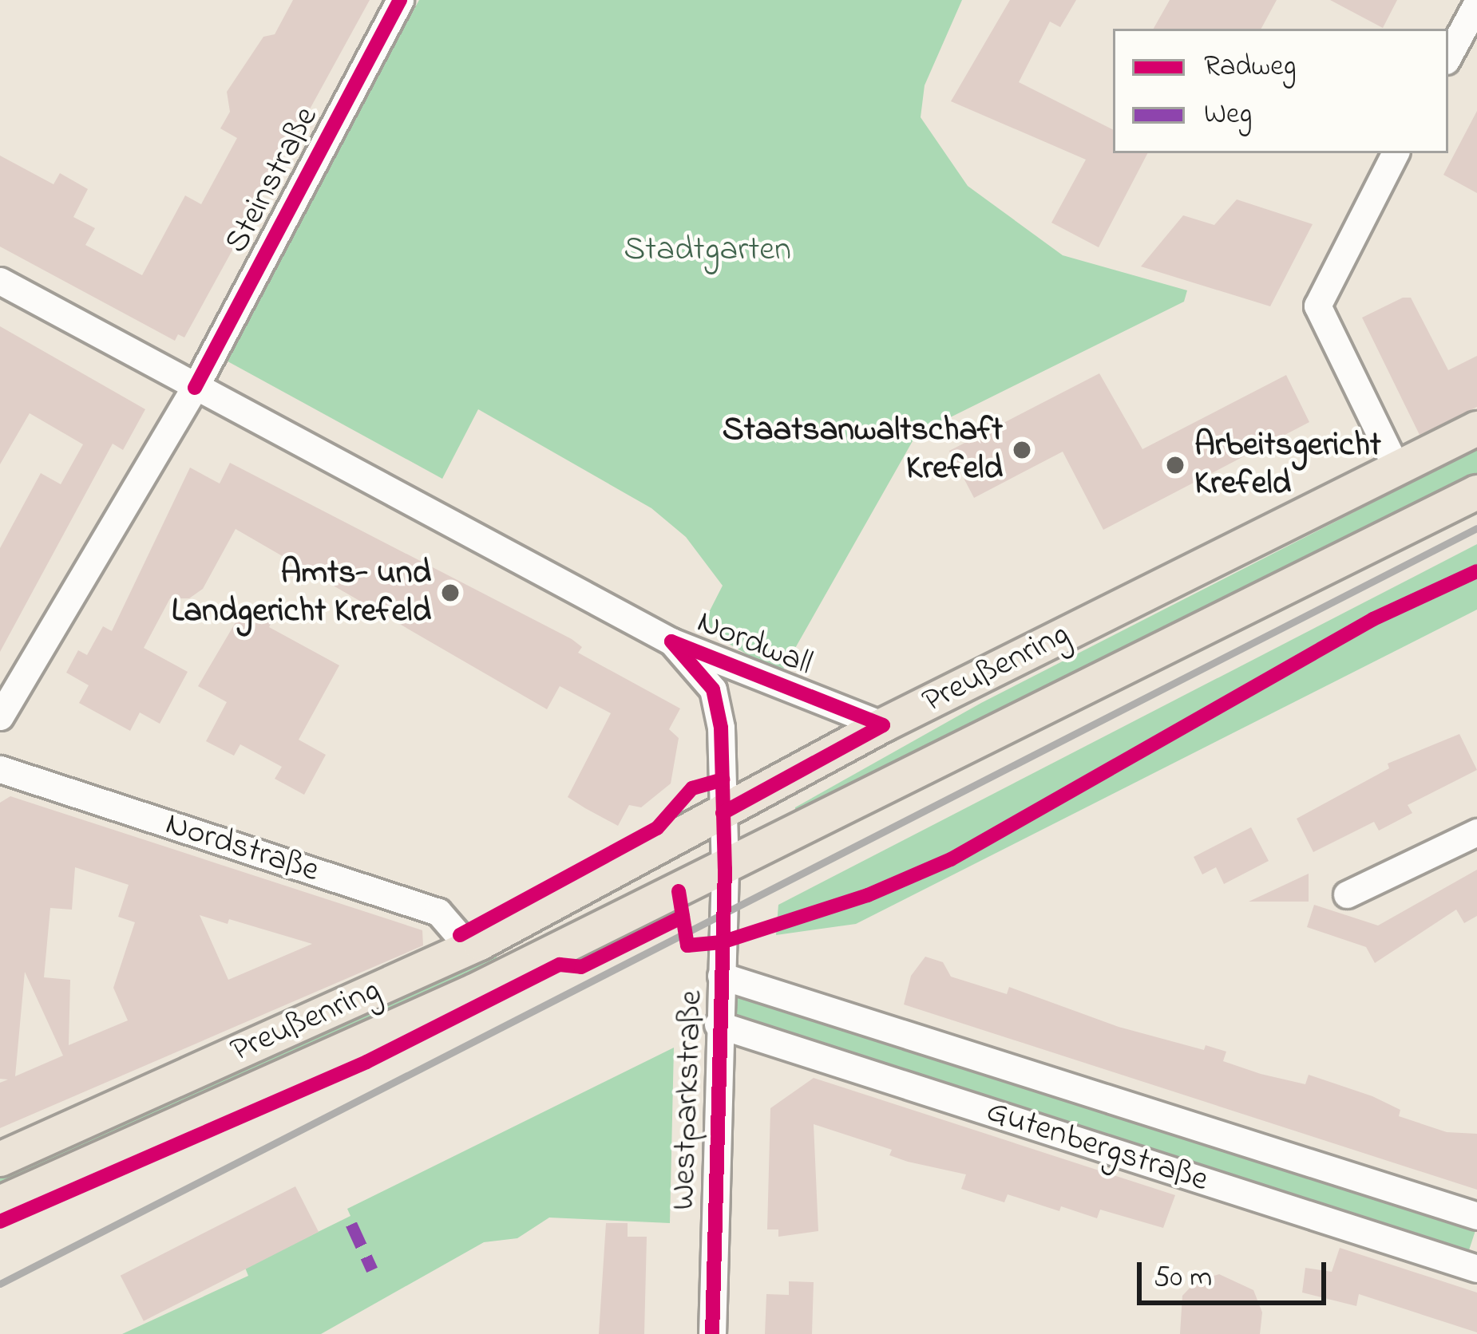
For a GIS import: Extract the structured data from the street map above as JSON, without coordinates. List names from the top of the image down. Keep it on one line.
{"streets":{"main road":["Preußenring"],"street":["Steinstraße","Nordwall","Nordstraße","Westparkstraße","Gutenbergstraße"]},"crossings":[["Steinstraße","Nordwall"],["Nordwall","Preußenring"],["Nordwall","Westparkstraße"],["Preußenring","Nordstraße"],["Preußenring","Westparkstraße"],["Westparkstraße","Gutenbergstraße"]],"parks":["Stadtgarten"],"places":["Staatsanwaltschaft Krefeld","Arbeitsgericht Krefeld","Amts- und Landgericht Krefeld"],"legend":["Radweg","Weg"],"scale_bar":"50 m"}
